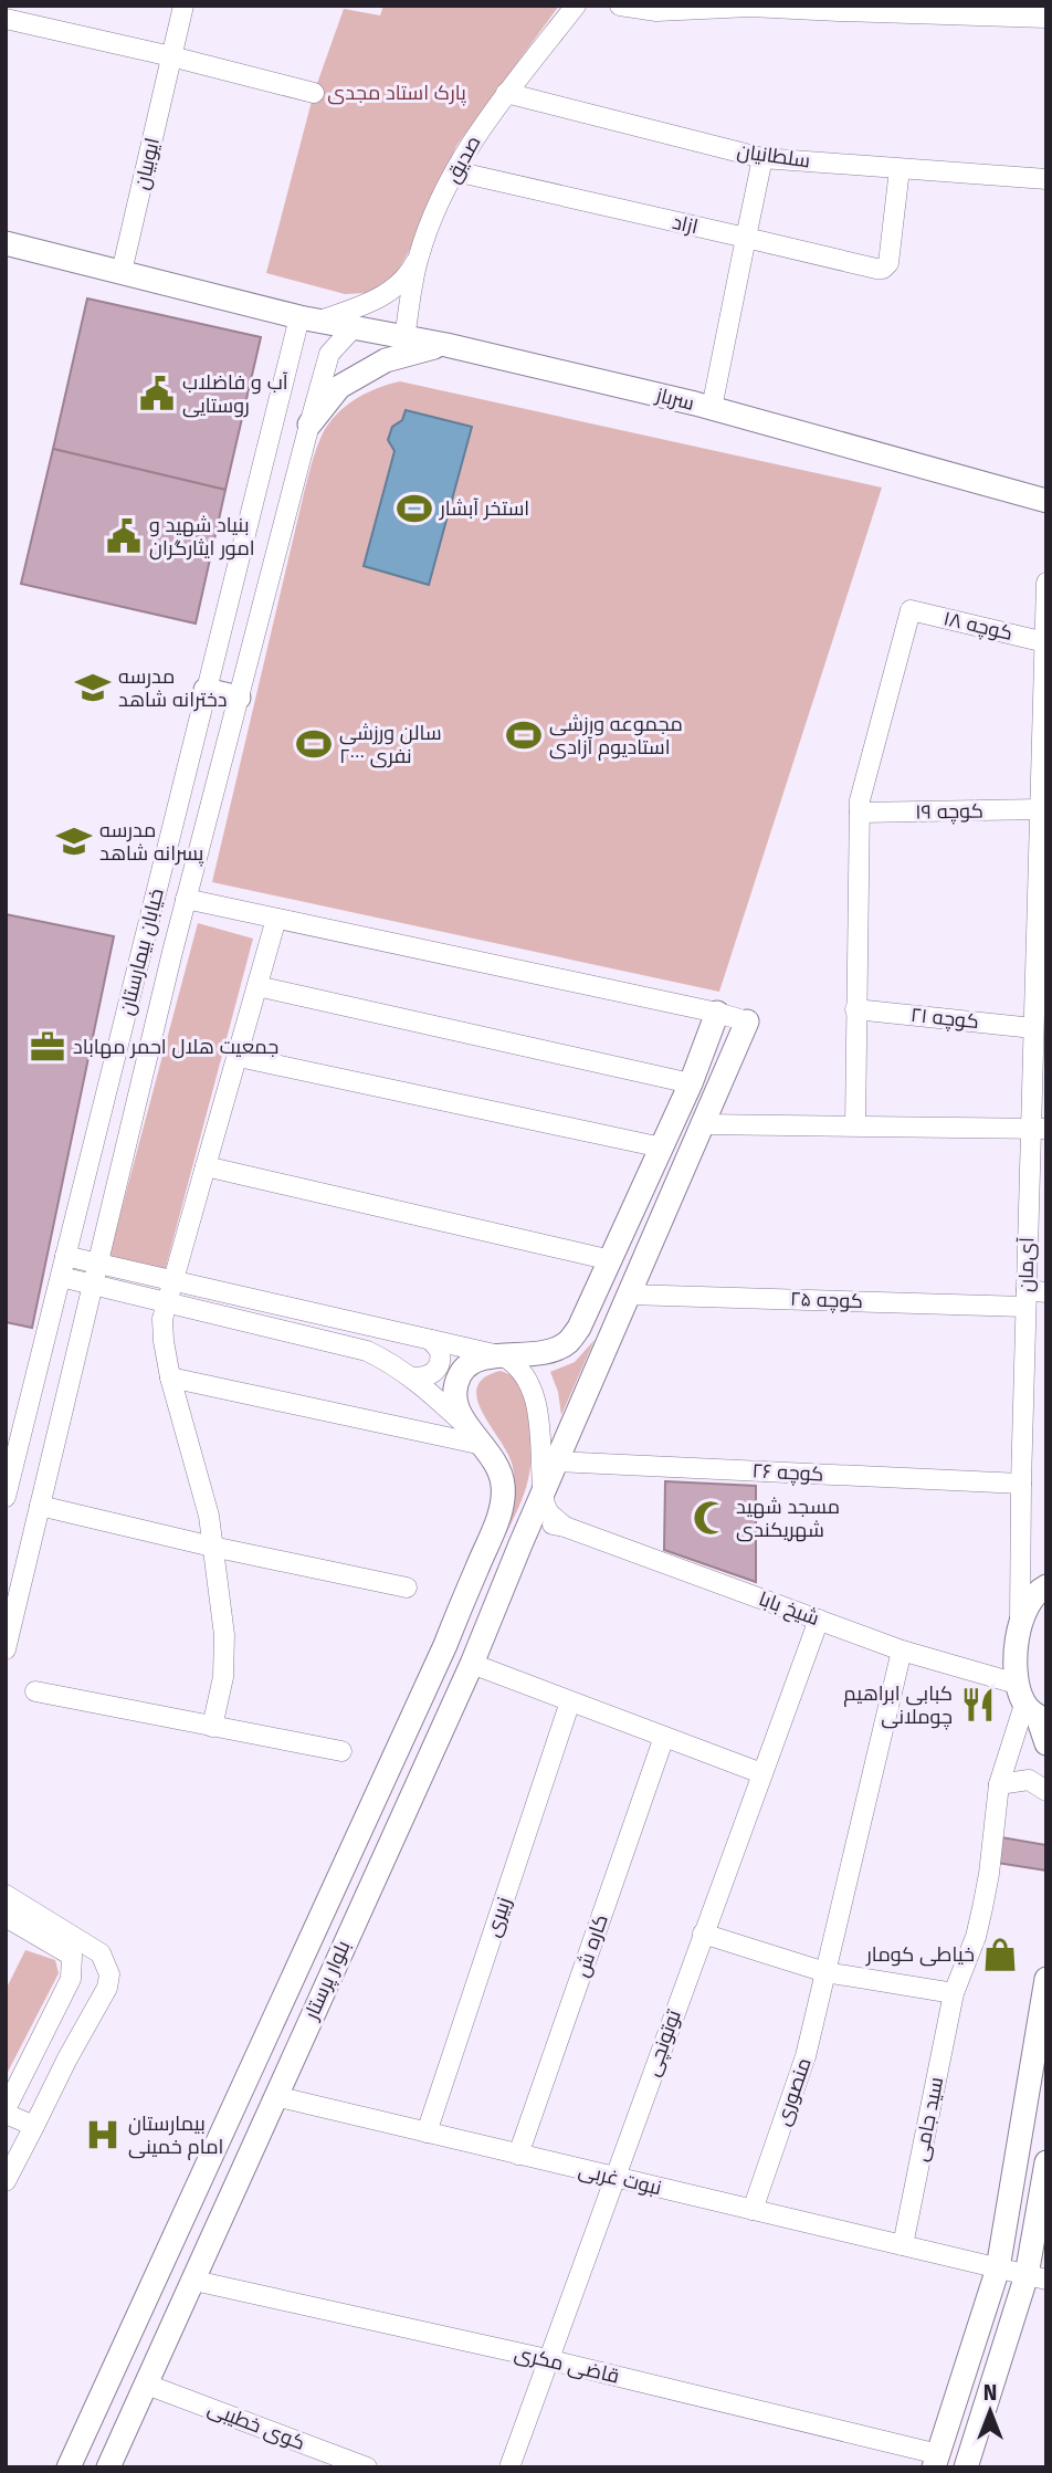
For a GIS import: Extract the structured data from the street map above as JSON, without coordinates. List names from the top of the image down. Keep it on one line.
{"streets":{"main road":["سرباز","بلوار پرستار","نبوت غربی"],"street":["سلطانیان","صدیق","ایوبیان","ازاد","کوچه ۱۸","کوچه ۱۹","خیابان بیمارستان","کوچه ۲۱","آی‌مان","کوچه ۲۵","کوچه ۲۶","شیخ بابا","زبیری","کاره ش","توتونچی","منصوری","سید جامی","قاضی مکری","کوی خطیبی"]},"crossings":[["سلطانیان","صدیق"],["سلطانیان","ازاد"],["صدیق","ازاد"],["صدیق","سرباز"],["ایوبیان","سرباز"],["سرباز","خیابان بیمارستان"],["کوچه ۱۸","کوچه ۱۹"],["کوچه ۱۸","آی‌مان"],["کوچه ۱۹","آی‌مان"],["کوچه ۲۱","آی‌مان"],["آی‌مان","کوچه ۲۵"],["آی‌مان","کوچه ۲۶"],["کوچه ۲۵","بلوار پرستار"],["کوچه ۲۶","بلوار پرستار"],["شیخ بابا","توتونچی"],["شیخ بابا","منصوری"],["شیخ بابا","سید جامی"],["زبیری","نبوت غربی"],["کاره ش","نبوت غربی"],["بلوار پرستار","نبوت غربی"],["بلوار پرستار","قاضی مکری"],["بلوار پرستار","کوی خطیبی"],["توتونچی","نبوت غربی"],["توتونچی","قاضی مکری"],["منصوری","نبوت غربی"],["سید جامی","نبوت غربی"]],"parks":["پارک استاد مجدی"],"places":{"public building":["آب و فاضلاب روستایی","بنیاد شهید و امور ایثارگران"],"sports":["استخر آبشار","مجموعه ورزشی استادیوم آزادی","سالن ورزشی ۲۰۰۰ نفری"],"school or university":["مدرسه دخترانه شاهد","مدرسه پسرانه شاهد"],"office":["جمعیت هلال احمر مهاباد"],"mosque":["مسجد شهید شهریکندی"],"restaurant":["کبابی ابراهیم چوملانی"],"shop":["خیاطی کومار"],"hospital":["بیمارستان امام خمینی"]},"north":"top"}
